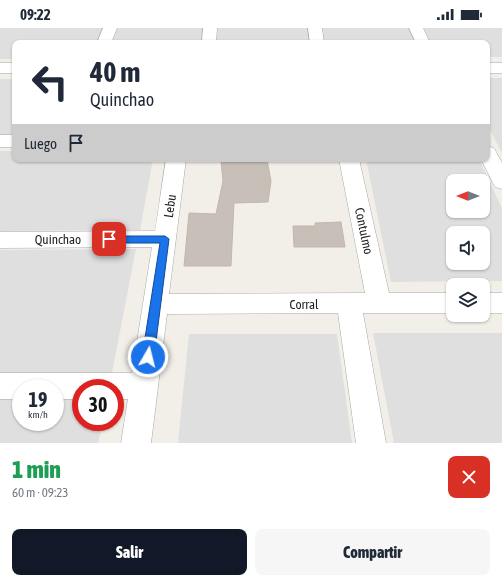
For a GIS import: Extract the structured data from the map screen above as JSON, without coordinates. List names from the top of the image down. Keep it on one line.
{"streets":{"street":["Lebu","Contulmo","Quinchao","Corral"]},"crossings":[["Lebu","Quinchao"],["Lebu","Corral"],["Contulmo","Corral"]],"north":"left","page":{"status":"09:22","turn":["40 m","Quinchao"],"then":"Luego","speed":"19 km/h","limit":"30","heading":["1 min","60 m · 09:23"],"buttons":["Salir","Compartir"]}}
